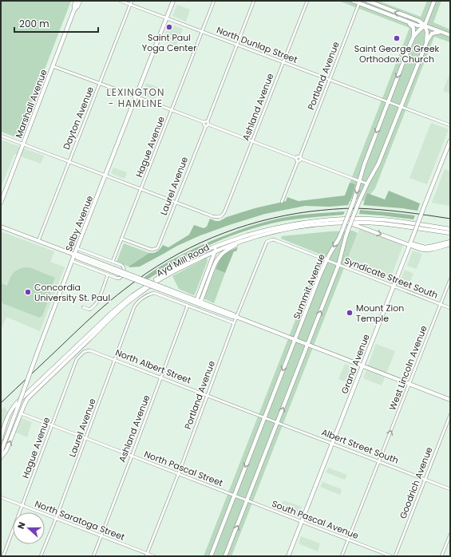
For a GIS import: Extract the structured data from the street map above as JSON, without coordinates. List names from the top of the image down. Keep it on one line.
{"streets":{"street":["North Dunlap Street","Portland Avenue","Marshall Avenue","Ashland Avenue","Dayton Avenue","Hague Avenue","Laurel Avenue","Selby Avenue","Ayd Mill Road","Syndicate Street South","Summit Avenue","Grand Avenue","North Albert Street","West Lincoln Avenue","Albert Street South","North Pascal Street","Goodrich Avenue","South Pascal Avenue","North Saratoga Street"]},"crossings":[["North Dunlap Street","Portland Avenue"],["North Dunlap Street","Ashland Avenue"],["North Dunlap Street","Dayton Avenue"],["North Dunlap Street","Hague Avenue"],["North Dunlap Street","Selby Avenue"],["North Dunlap Street","Summit Avenue"],["Portland Avenue","Syndicate Street South"],["Portland Avenue","North Albert Street"],["Portland Avenue","North Pascal Street"],["Portland Avenue","North Saratoga Street"],["Ashland Avenue","Laurel Avenue"],["Ashland Avenue","North Albert Street"],["Ashland Avenue","North Pascal Street"],["Ashland Avenue","North Saratoga Street"],["Hague Avenue","Laurel Avenue"],["Hague Avenue","North Albert Street"],["Hague Avenue","North Pascal Street"],["Hague Avenue","North Saratoga Street"],["Laurel Avenue","North Albert Street"],["Laurel Avenue","North Pascal Street"],["Laurel Avenue","North Saratoga Street"],["Ayd Mill Road","North Pascal Street"],["Syndicate Street South","Summit Avenue"],["Syndicate Street South","Grand Avenue"],["Syndicate Street South","West Lincoln Avenue"],["Summit Avenue","North Albert Street"],["Summit Avenue","Albert Street South"],["Summit Avenue","North Pascal Street"],["Summit Avenue","South Pascal Avenue"],["Grand Avenue","Albert Street South"],["Grand Avenue","South Pascal Avenue"],["North Albert Street","Albert Street South"],["West Lincoln Avenue","Albert Street South"],["West Lincoln Avenue","South Pascal Avenue"],["Albert Street South","Goodrich Avenue"],["North Pascal Street","South Pascal Avenue"]],"districts":["LEXINGTON - HAMLINE"],"places":["Saint Paul Yoga Center","Saint George Greek Orthodox Church","Concordia University St. Paul","Mount Zion Temple"],"scale_bar":"200 m","north":"left"}
